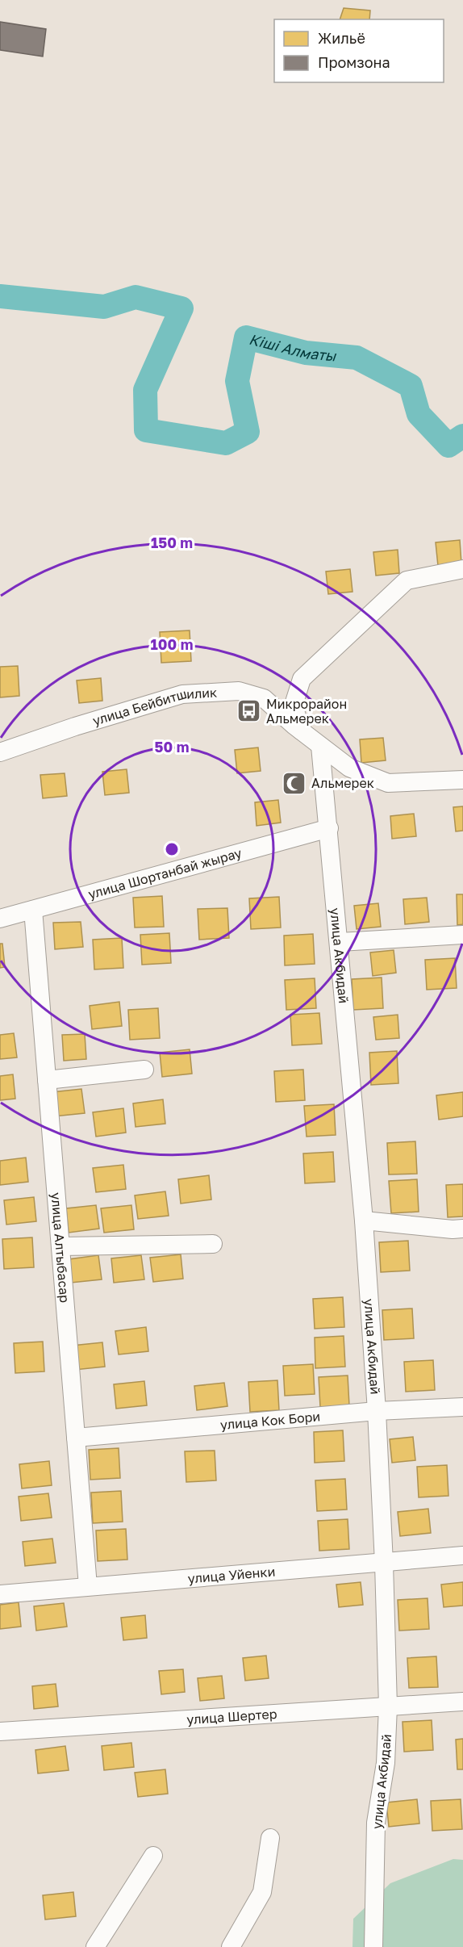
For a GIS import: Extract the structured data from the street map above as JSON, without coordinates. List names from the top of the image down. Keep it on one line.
{"streets":{"street":["улица Бейбитшилик","улица Шортанбай жырау","улица Акбидай","улица Алтыбасар","улица Кок Бори","улица Уйенки","улица Шертер"]},"crossings":[["улица Бейбитшилик","улица Акбидай"],["улица Шортанбай жырау","улица Акбидай"],["улица Шортанбай жырау","улица Алтыбасар"],["улица Акбидай","улица Кок Бори"],["улица Акбидай","улица Уйенки"],["улица Акбидай","улица Шертер"],["улица Алтыбасар","улица Кок Бори"],["улица Алтыбасар","улица Уйенки"]],"water":["Кіші Алматы"],"places":{"bus stop":["Микрорайон Альмерек"],"mosque":["Альмерек"]},"legend":["Жильё","Промзона"],"rings":["150 m","100 m","50 m"]}
